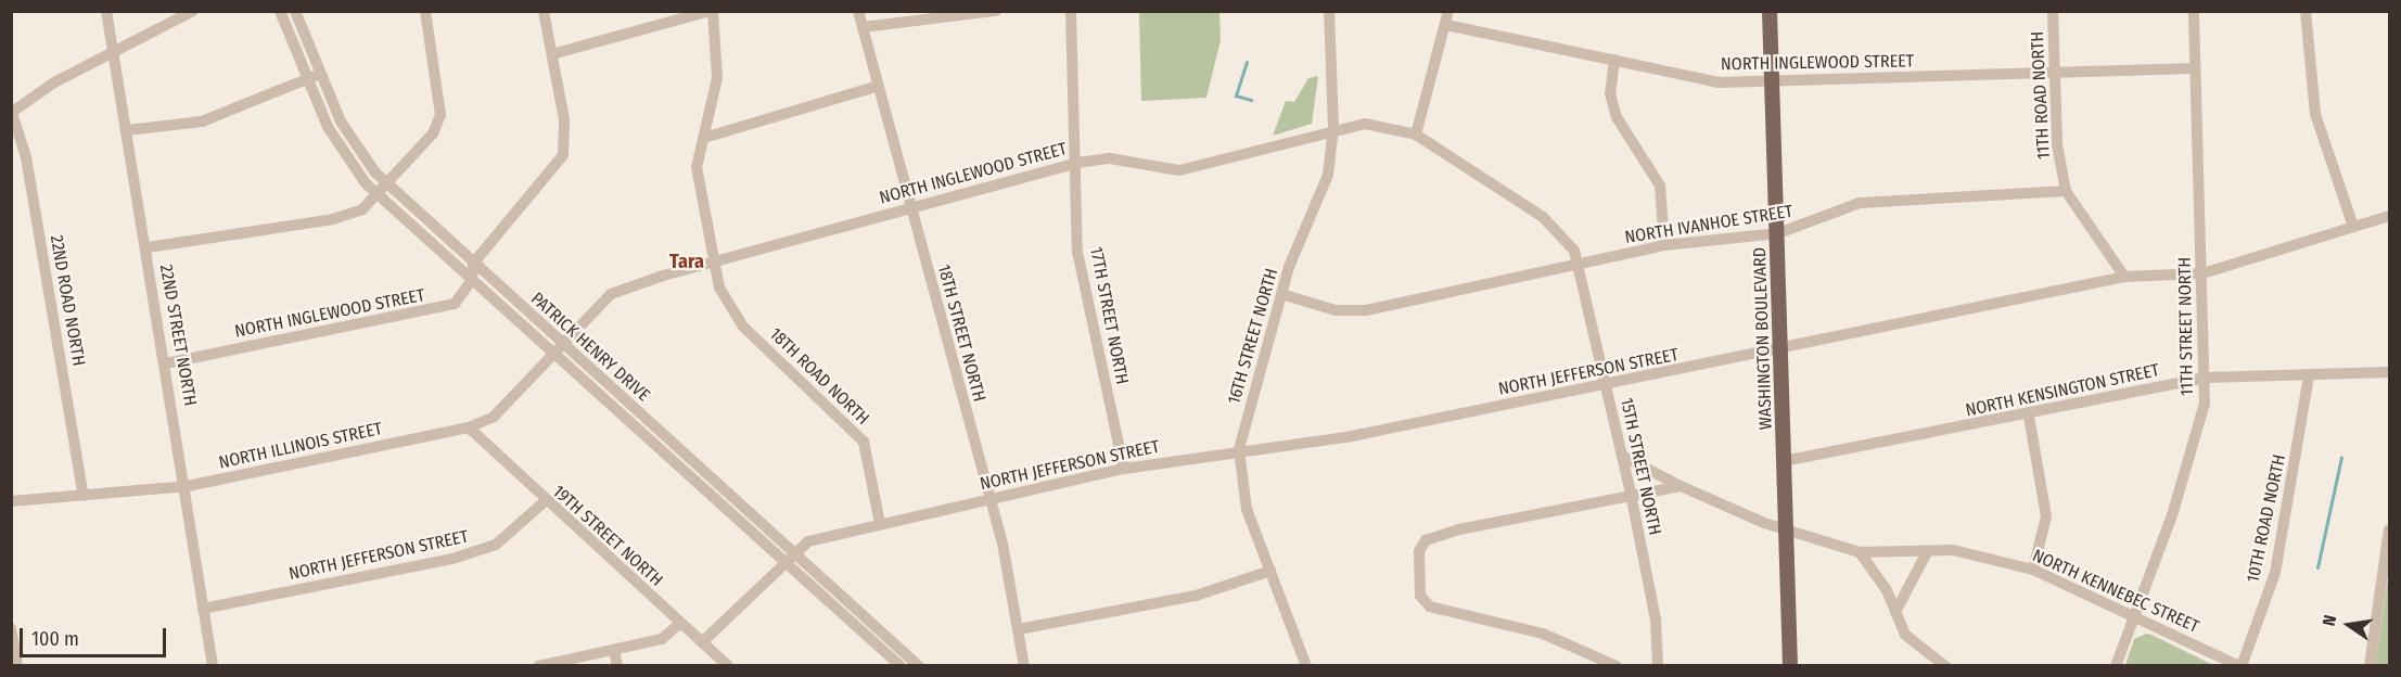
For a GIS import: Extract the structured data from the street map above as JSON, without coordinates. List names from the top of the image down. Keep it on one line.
{"streets":{"main road":["WASHINGTON BOULEVARD"],"street":["NORTH INGLEWOOD STREET","11TH ROAD NORTH","NORTH IVANHOE STREET","22ND ROAD NORTH","17TH STREET NORTH","11TH STREET NORTH","18TH STREET NORTH","22ND STREET NORTH","16TH STREET NORTH","PATRICK HENRY DRIVE","NORTH JEFFERSON STREET","18TH ROAD NORTH","NORTH KENSINGTON STREET","NORTH ILLINOIS STREET","15TH STREET NORTH","10TH ROAD NORTH","19TH STREET NORTH","NORTH KENNEBEC STREET"]},"crossings":[["NORTH INGLEWOOD STREET","11TH ROAD NORTH"],["NORTH INGLEWOOD STREET","17TH STREET NORTH"],["NORTH INGLEWOOD STREET","11TH STREET NORTH"],["NORTH INGLEWOOD STREET","18TH STREET NORTH"],["NORTH INGLEWOOD STREET","22ND STREET NORTH"],["NORTH INGLEWOOD STREET","16TH STREET NORTH"],["NORTH INGLEWOOD STREET","WASHINGTON BOULEVARD"],["NORTH INGLEWOOD STREET","PATRICK HENRY DRIVE"],["NORTH INGLEWOOD STREET","18TH ROAD NORTH"],["NORTH INGLEWOOD STREET","NORTH ILLINOIS STREET"],["NORTH INGLEWOOD STREET","15TH STREET NORTH"],["11TH ROAD NORTH","NORTH IVANHOE STREET"],["11TH ROAD NORTH","NORTH JEFFERSON STREET"],["NORTH IVANHOE STREET","16TH STREET NORTH"],["NORTH IVANHOE STREET","WASHINGTON BOULEVARD"],["NORTH IVANHOE STREET","15TH STREET NORTH"],["22ND ROAD NORTH","NORTH ILLINOIS STREET"],["17TH STREET NORTH","NORTH JEFFERSON STREET"],["11TH STREET NORTH","NORTH JEFFERSON STREET"],["11TH STREET NORTH","NORTH KENSINGTON STREET"],["11TH STREET NORTH","NORTH KENNEBEC STREET"],["18TH STREET NORTH","NORTH JEFFERSON STREET"],["22ND STREET NORTH","NORTH JEFFERSON STREET"],["22ND STREET NORTH","NORTH ILLINOIS STREET"],["16TH STREET NORTH","NORTH JEFFERSON STREET"],["WASHINGTON BOULEVARD","NORTH JEFFERSON STREET"],["WASHINGTON BOULEVARD","NORTH KENSINGTON STREET"],["WASHINGTON BOULEVARD","NORTH KENNEBEC STREET"],["PATRICK HENRY DRIVE","NORTH JEFFERSON STREET"],["PATRICK HENRY DRIVE","NORTH ILLINOIS STREET"],["NORTH JEFFERSON STREET","18TH ROAD NORTH"],["NORTH JEFFERSON STREET","15TH STREET NORTH"],["NORTH JEFFERSON STREET","19TH STREET NORTH"],["NORTH KENSINGTON STREET","10TH ROAD NORTH"],["NORTH ILLINOIS STREET","19TH STREET NORTH"],["15TH STREET NORTH","NORTH KENNEBEC STREET"],["10TH ROAD NORTH","NORTH KENNEBEC STREET"]],"districts":["Tara"],"scale_bar":"100 m","north":"left"}
